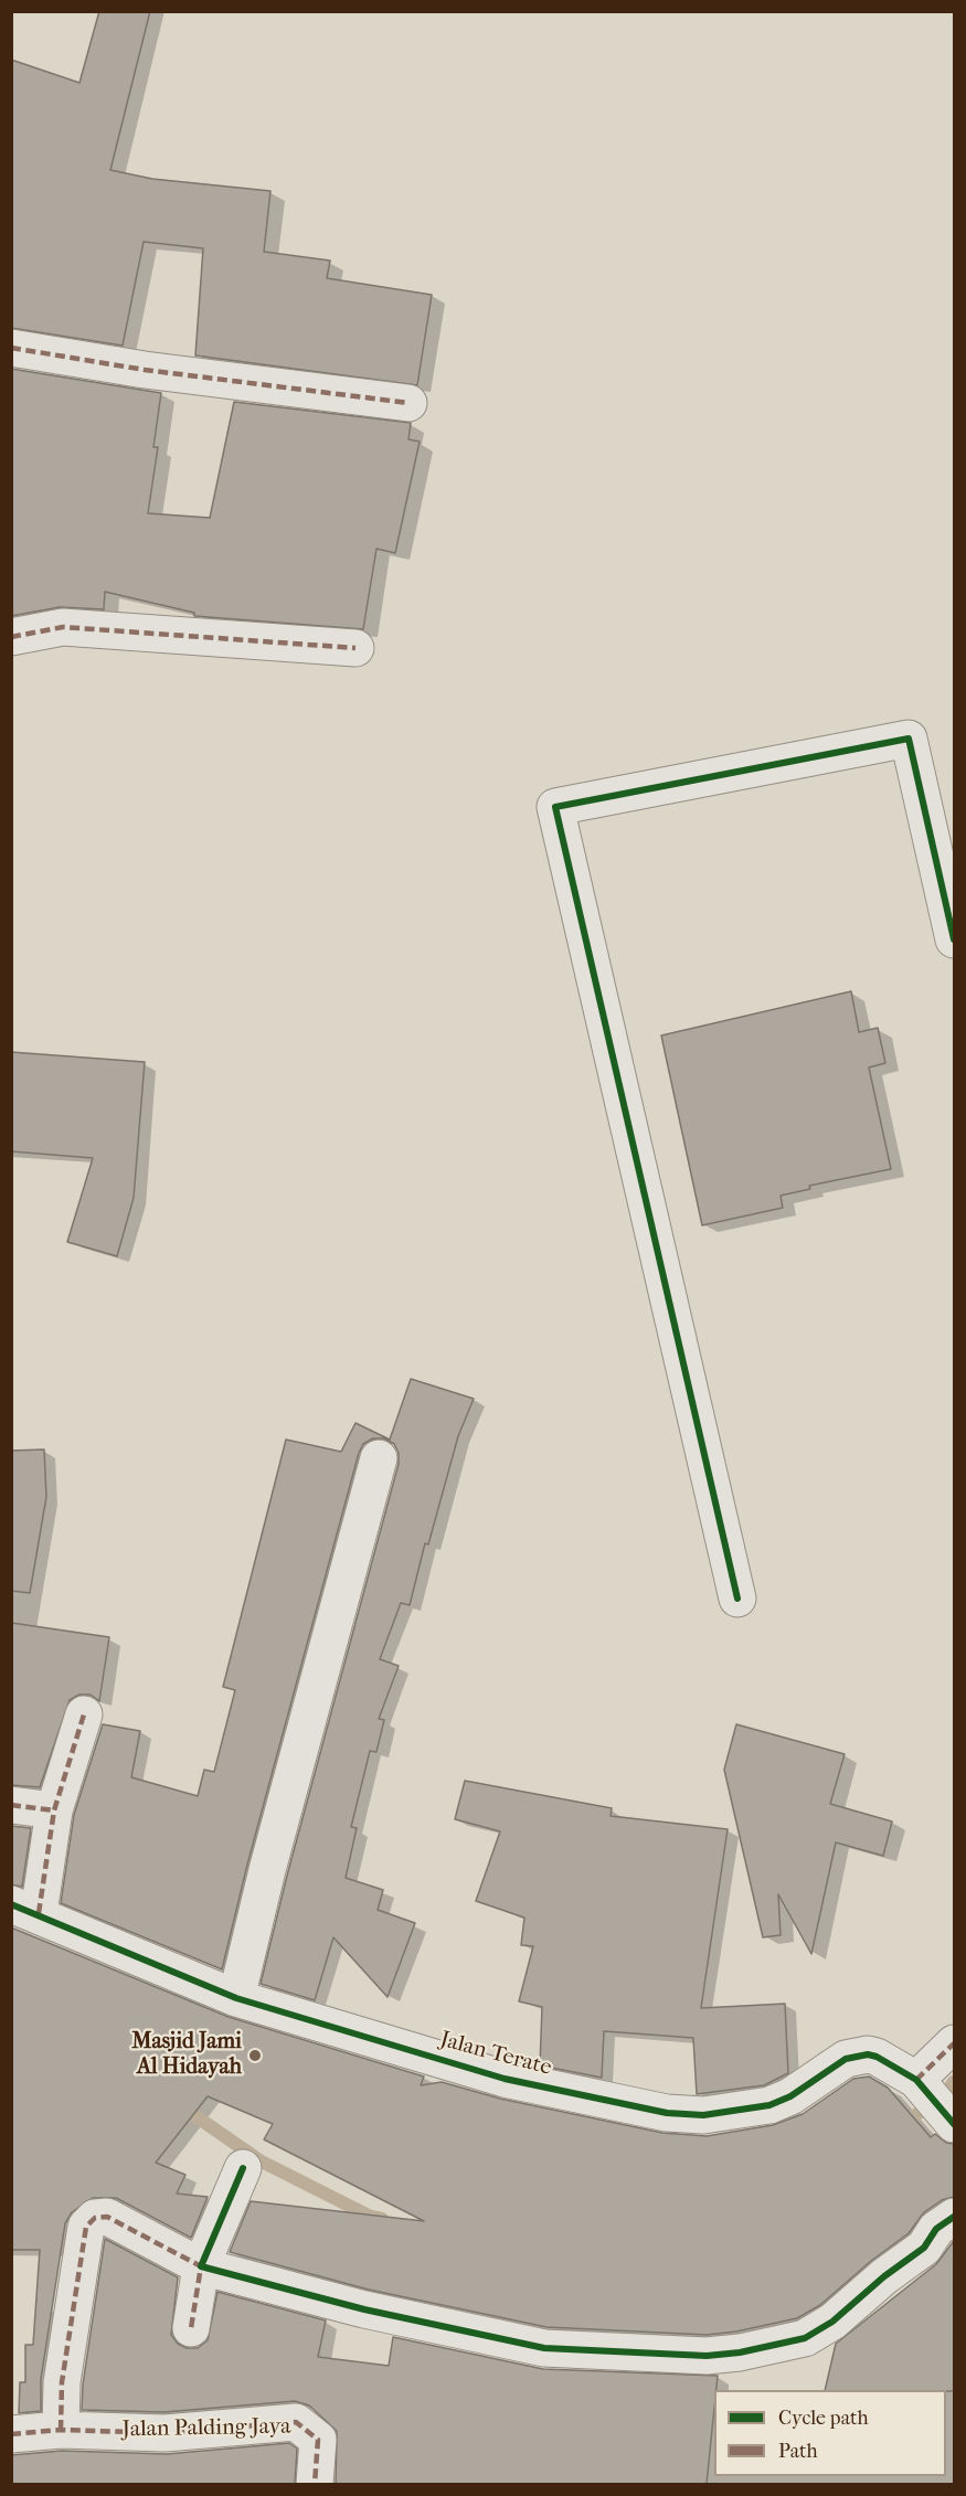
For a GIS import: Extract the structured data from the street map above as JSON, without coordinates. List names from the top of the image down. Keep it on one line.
{"streets":{"street":["Jalan Terate","Jalan Palding Jaya"]},"places":["Masjid Jami Al Hidayah"],"legend":["Cycle path","Path"]}
